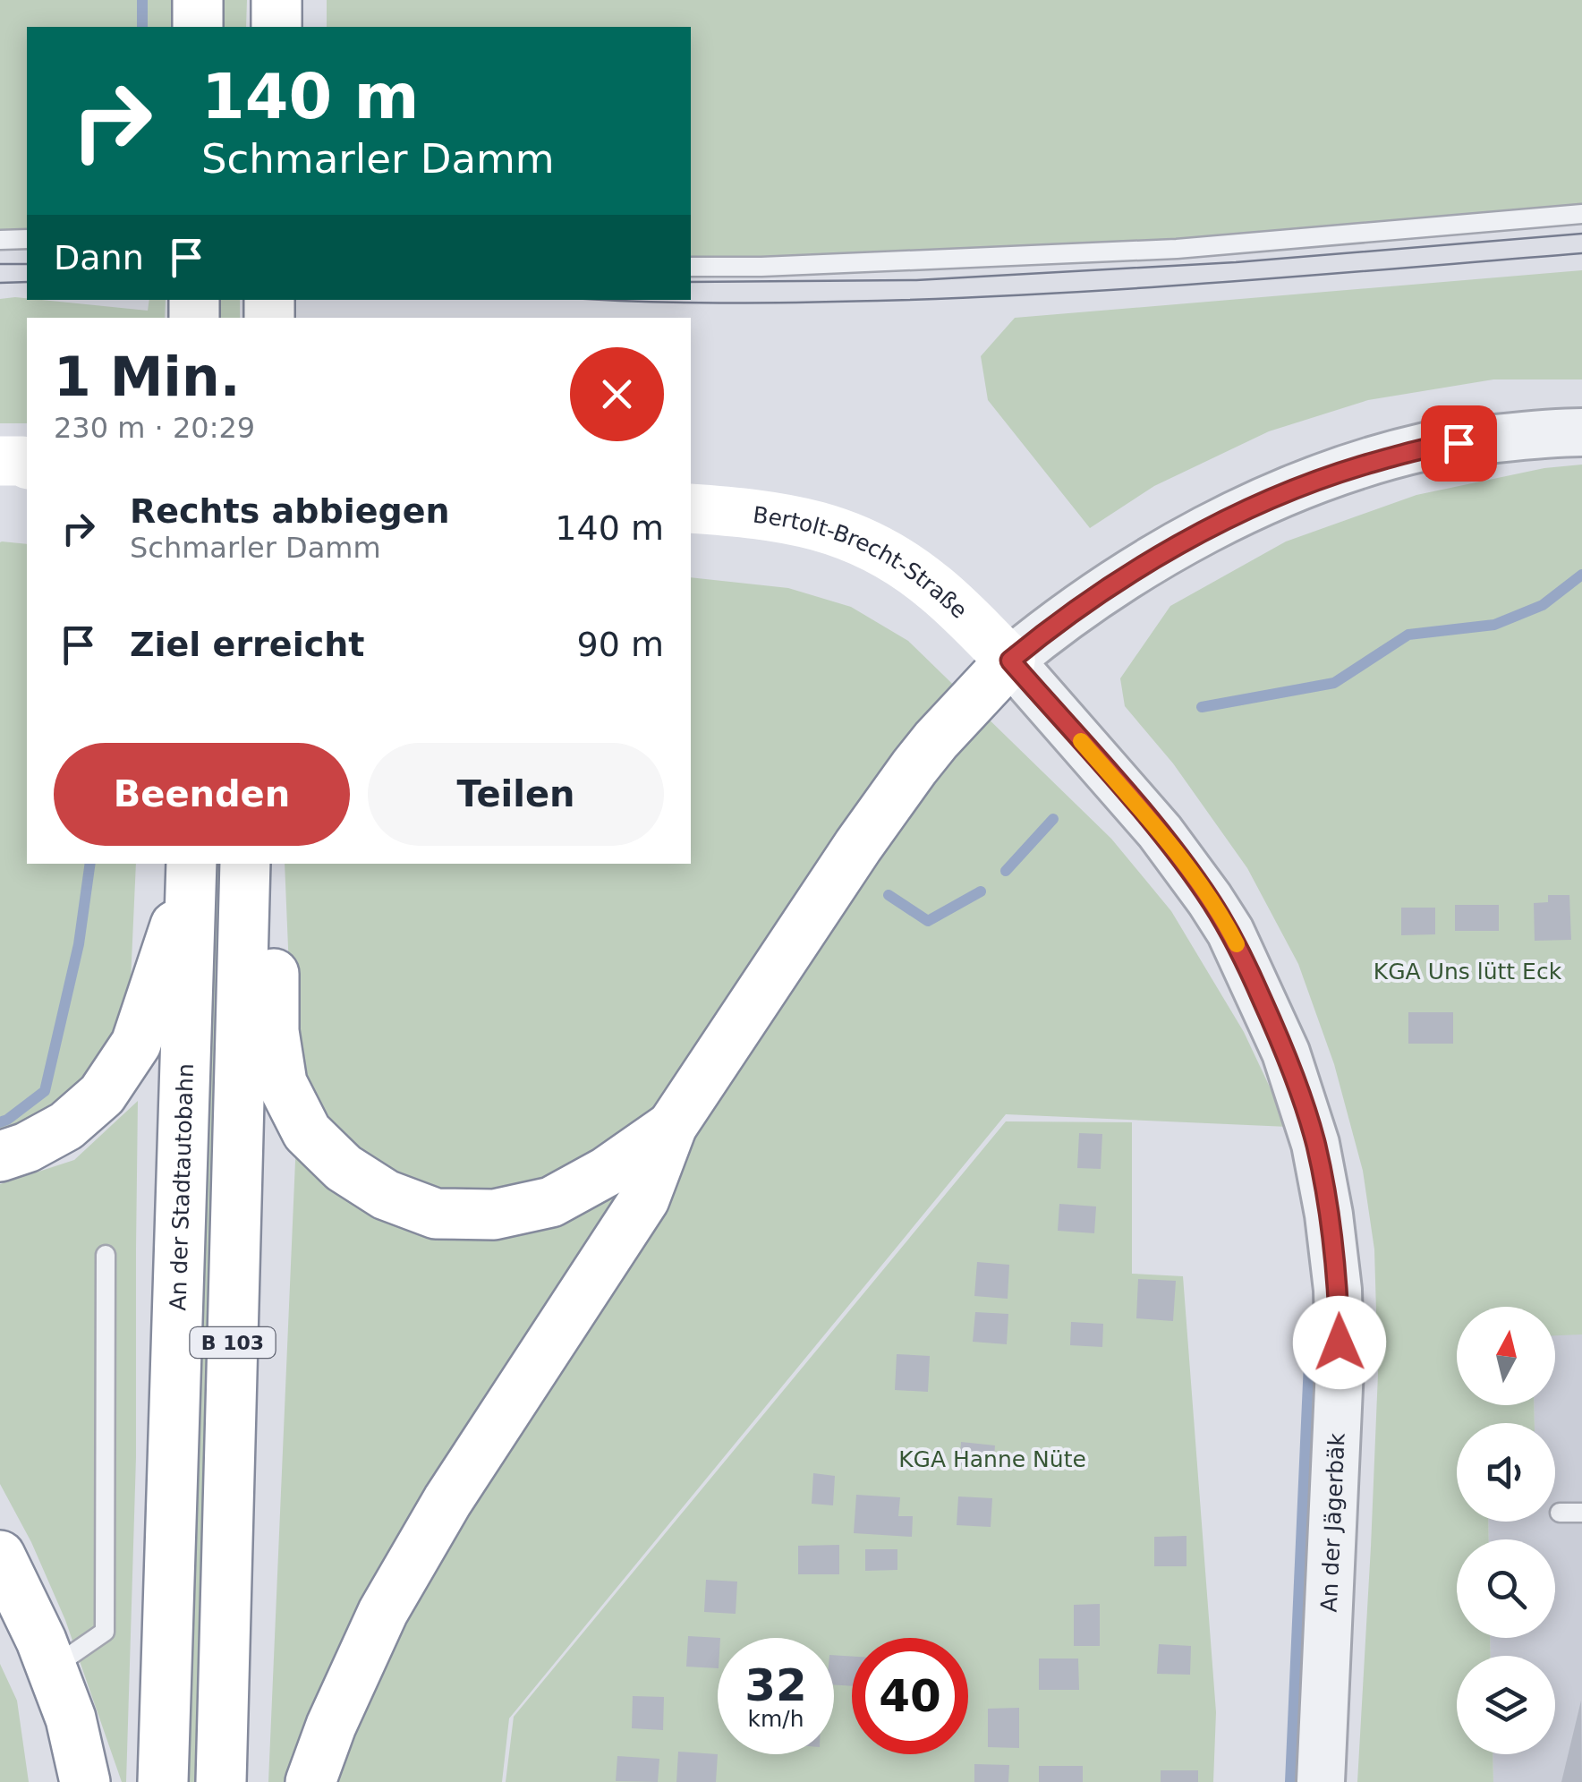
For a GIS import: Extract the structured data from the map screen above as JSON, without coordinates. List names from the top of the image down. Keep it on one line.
{"streets":{"main road":["Bertolt-Brecht-Straße","An der Stadtautobahn","B 103"],"street":["An der Jägerbäk"]},"crossings":[["Bertolt-Brecht-Straße","An der Jägerbäk"]],"parks":["KGA Uns lütt Eck","KGA Hanne Nüte"],"north":"top","page":{"turn":["140 m","Schmarler Damm"],"then":"Dann","heading":["1 Min.","230 m · 20:29"],"list":[{"name":"Rechts abbiegen","note":"Schmarler Damm","value":"140 m"},{"name":"Ziel erreicht","value":"90 m"}],"buttons":["Beenden","Teilen"],"speed":"32 km/h","limit":"40"}}
